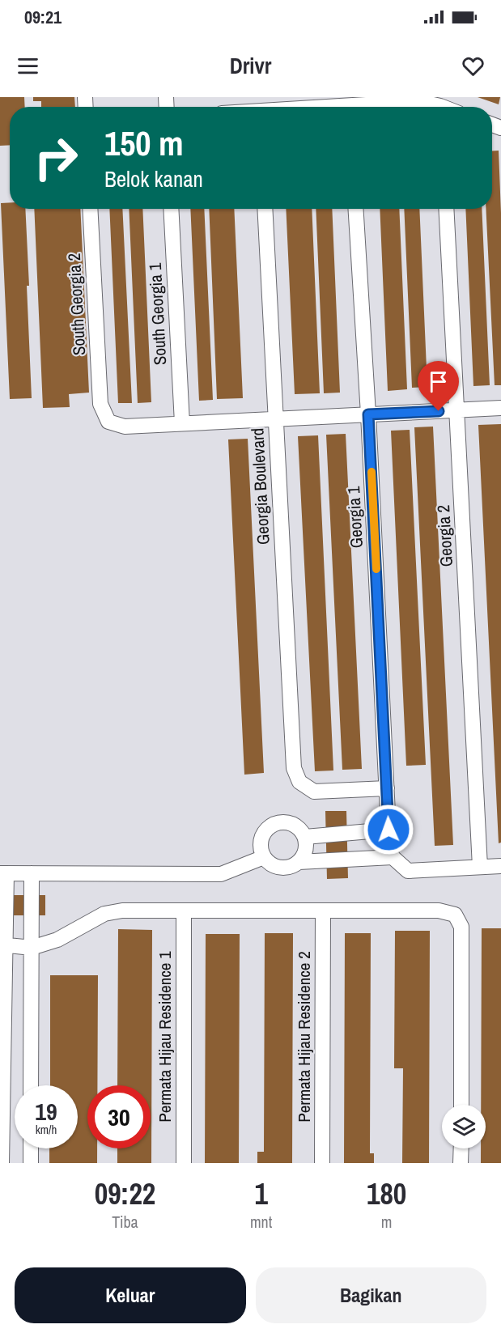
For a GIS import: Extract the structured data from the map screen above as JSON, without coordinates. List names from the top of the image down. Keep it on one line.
{"streets":{"street":["South Georgia 2","South Georgia 1","Georgia Boulevard","Georgia 1","Georgia 2","Permata Hijau Residence 1","Permata Hijau Residence 2"]},"crossings":[["South Georgia 2","South Georgia 1"],["Georgia Boulevard","Georgia 1"]],"page":{"status":"09:21","header":"Drivr","turn":["150 m","Belok kanan"],"speed":"19 km/h","limit":"30","eta":["09:22","Tiba","1","mnt","180","m"],"buttons":["Keluar","Bagikan"]}}
